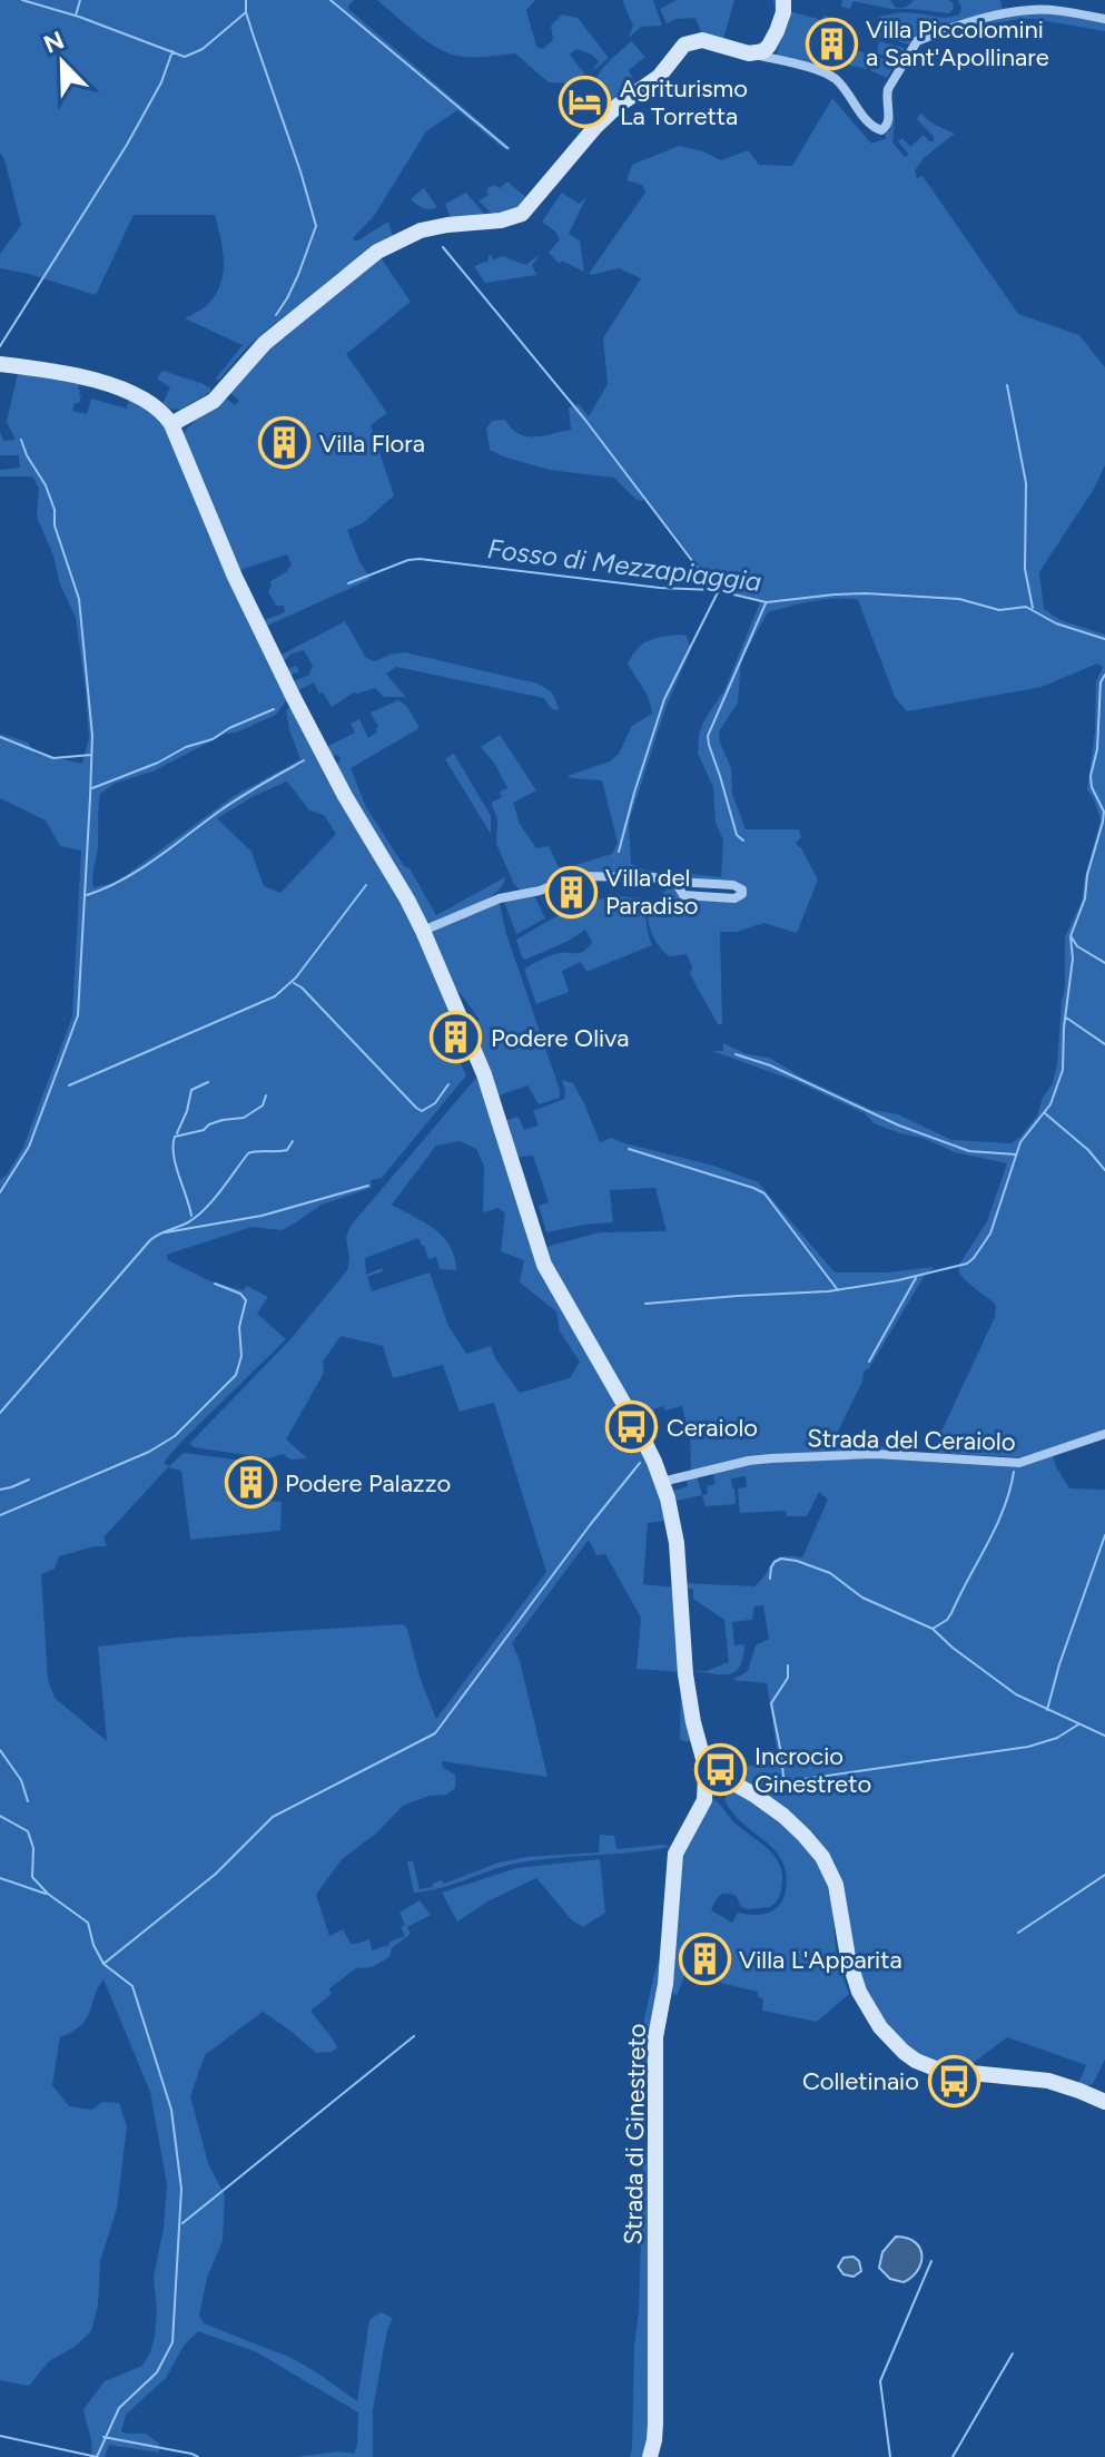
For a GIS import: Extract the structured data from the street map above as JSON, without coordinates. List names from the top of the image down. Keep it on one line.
{"streets":{"main road":["Strada di Ginestreto"],"street":["Strada del Ceraiolo"]},"water":["Fosso di Mezzapiaggia"],"places":{"building":["Villa Piccolomini a Sant'Apollinare","Villa Flora","Villa del Paradiso","Podere Oliva","Podere Palazzo","Villa L'Apparita"],"hotel":["Agriturismo La Torretta"],"bus stop":["Ceraiolo","Incrocio Ginestreto","Colletinaio"]},"north":"top left"}
